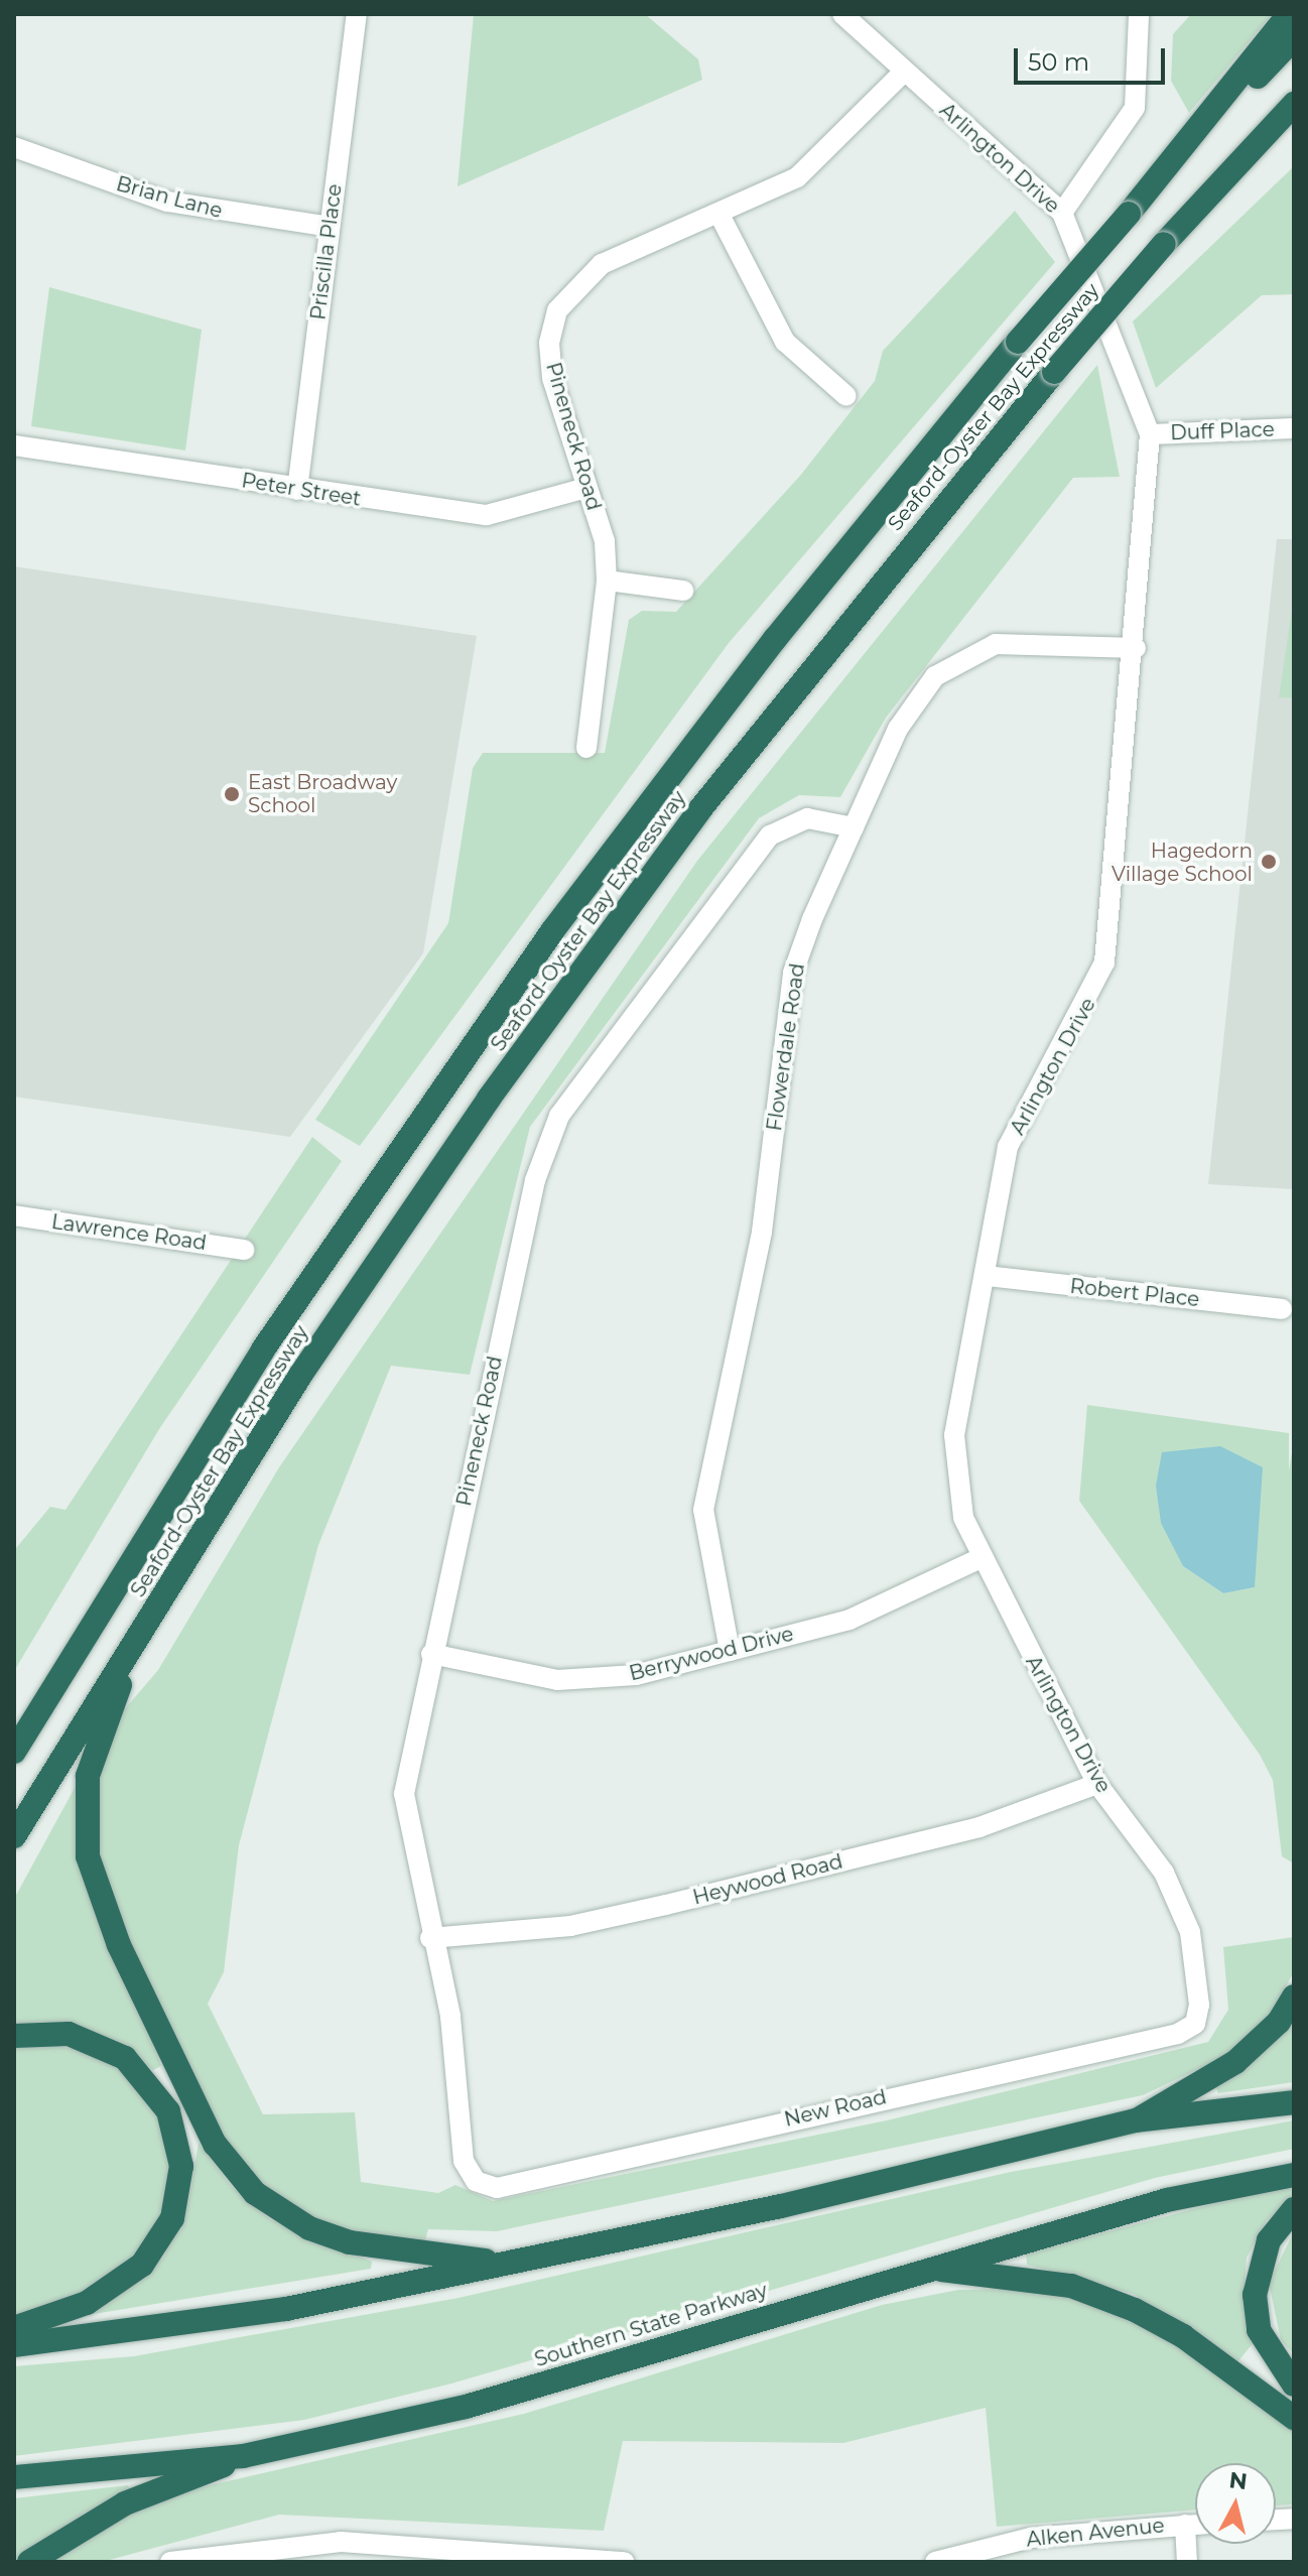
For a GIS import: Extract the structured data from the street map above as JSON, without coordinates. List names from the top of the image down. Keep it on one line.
{"streets":{"highway":["Seaford-Oyster Bay Expressway","Southern State Parkway"],"street":["Arlington Drive","Brian Lane","Priscilla Place","Duff Place","Pineneck Road","Peter Street","Flowerdale Road","Lawrence Road","Robert Place","Berrywood Drive","Heywood Road","New Road","Alken Avenue"]},"crossings":[["Arlington Drive","Duff Place"],["Arlington Drive","Pineneck Road"],["Arlington Drive","Flowerdale Road"],["Arlington Drive","Robert Place"],["Arlington Drive","Berrywood Drive"],["Arlington Drive","Heywood Road"],["Arlington Drive","New Road"],["Brian Lane","Priscilla Place"],["Priscilla Place","Peter Street"],["Pineneck Road","Peter Street"],["Pineneck Road","Flowerdale Road"],["Pineneck Road","Berrywood Drive"],["Pineneck Road","Heywood Road"],["Pineneck Road","New Road"],["Flowerdale Road","Berrywood Drive"]],"places":["East Broadway School","Hagedorn Village School"],"scale_bar":"50 m","north":"top"}
